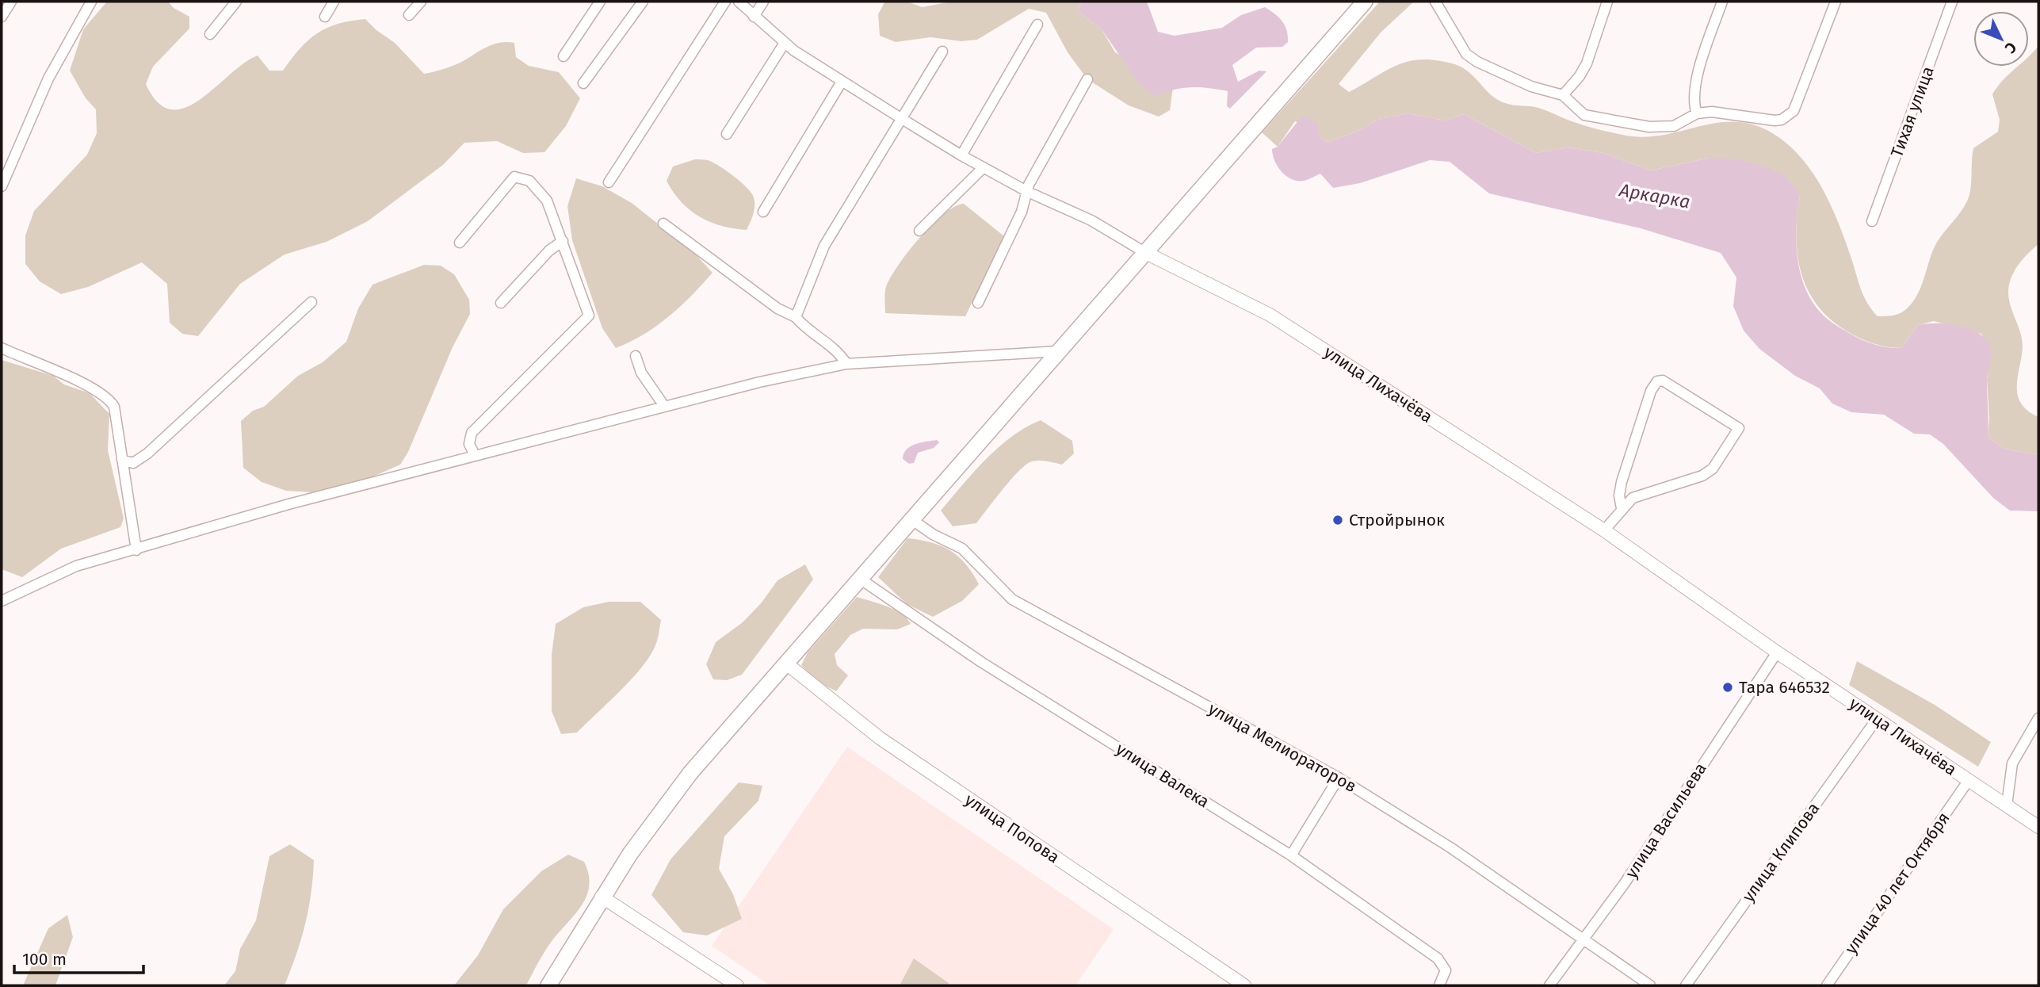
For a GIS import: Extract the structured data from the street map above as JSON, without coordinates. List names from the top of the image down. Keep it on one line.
{"streets":{"street":["Тихая улица","улица Лихачёва","улица Мелиораторов","улица Валека","улица Васильева","улица Попова","улица Клипова","улица 40 лет Октября"]},"crossings":[["улица Лихачёва","улица Васильева"],["улица Лихачёва","улица Клипова"],["улица Лихачёва","улица 40 лет Октября"],["улица Мелиораторов","улица Васильева"]],"water":["Аркарка"],"places":["Стройрынок","Тара 646532"],"scale_bar":"100 m","north":"bottom right"}
